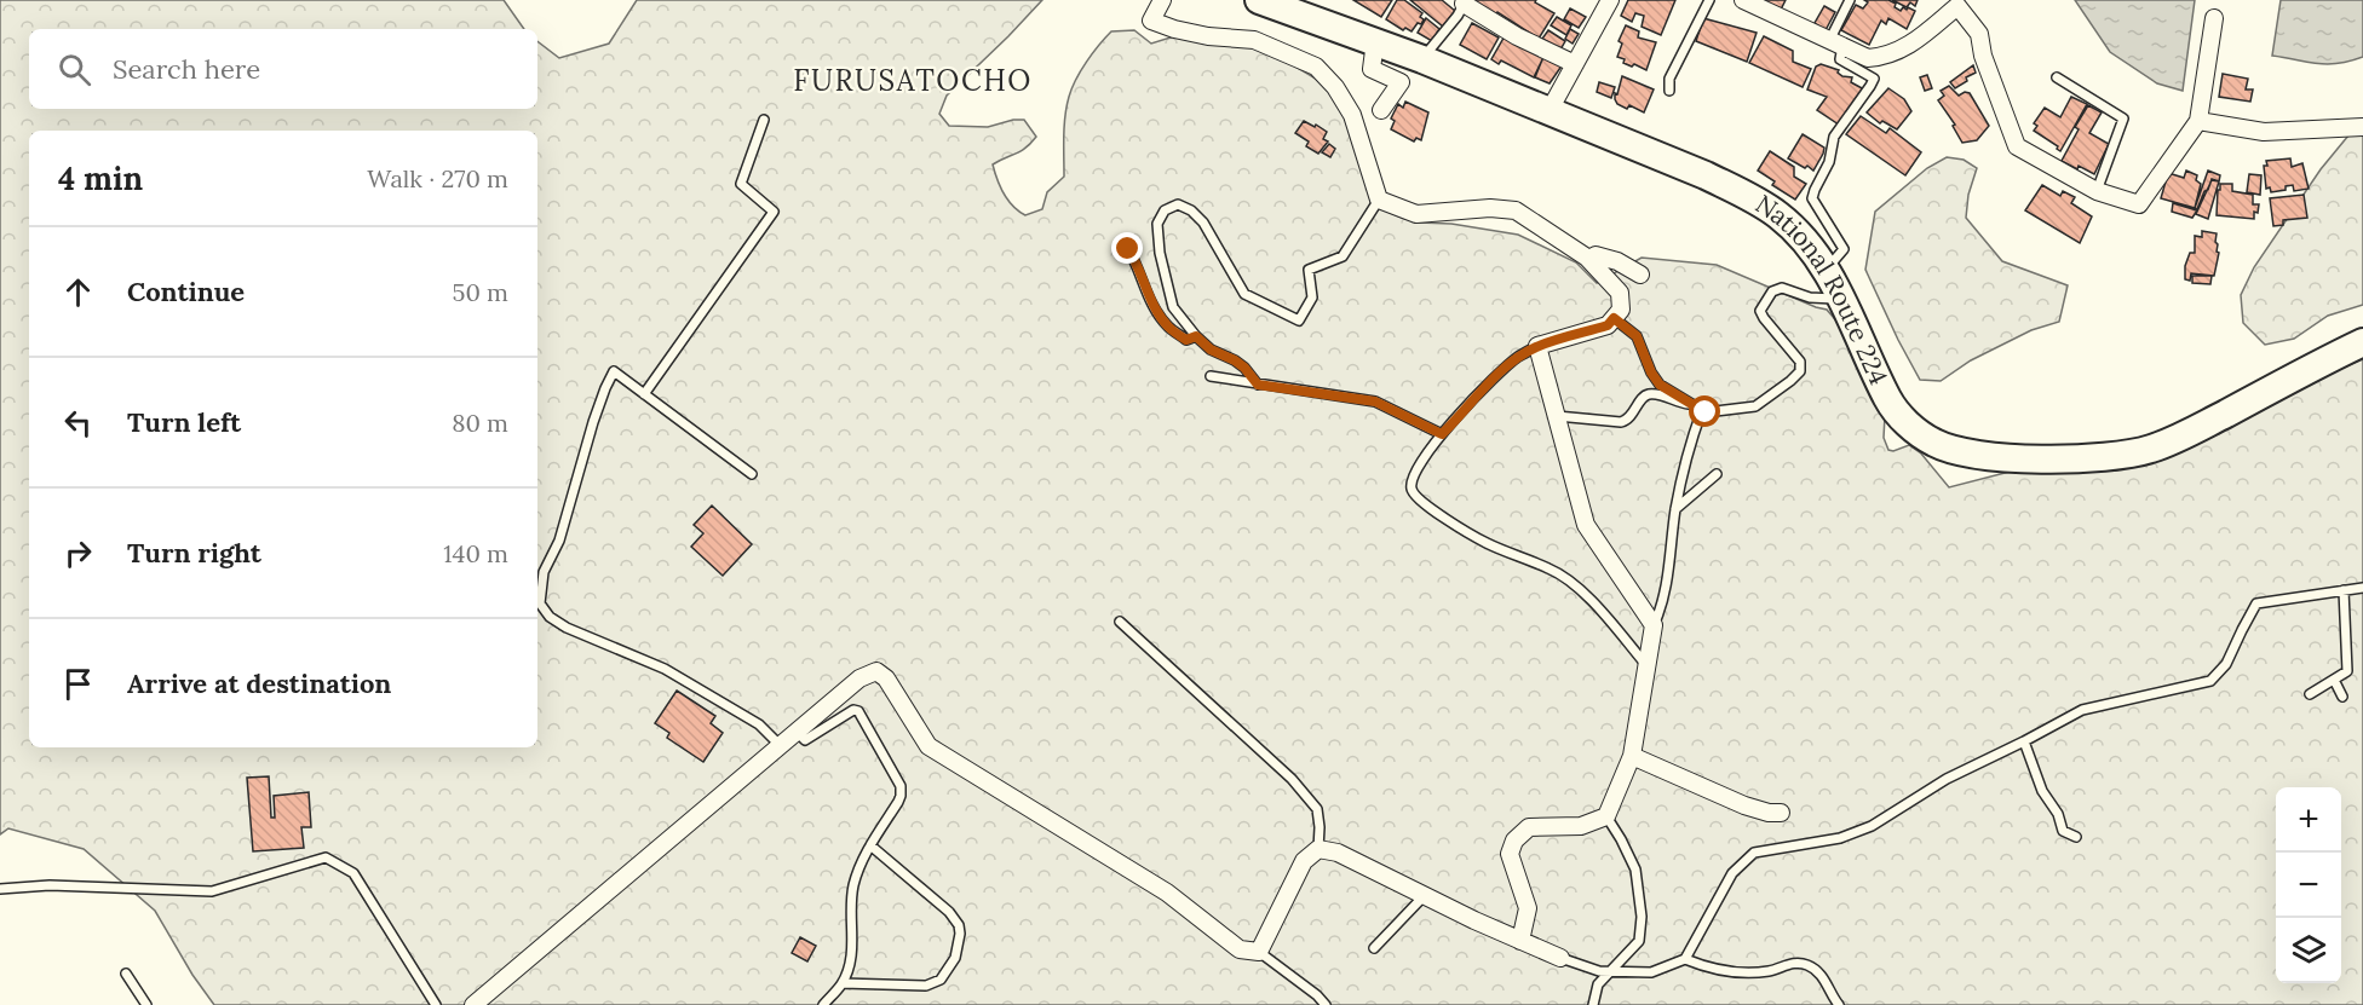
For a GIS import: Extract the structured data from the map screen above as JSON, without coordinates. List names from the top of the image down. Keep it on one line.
{"streets":{"highway":["National Route 224"]},"districts":["FURUSATOCHO"],"page":{"search":"Search here","heading":["4 min","Walk · 270 m"],"list":[["Continue","50 m"],["Turn left","80 m"],["Turn right","140 m"],"Arrive at destination"],"map_buttons":["+","−"]}}
